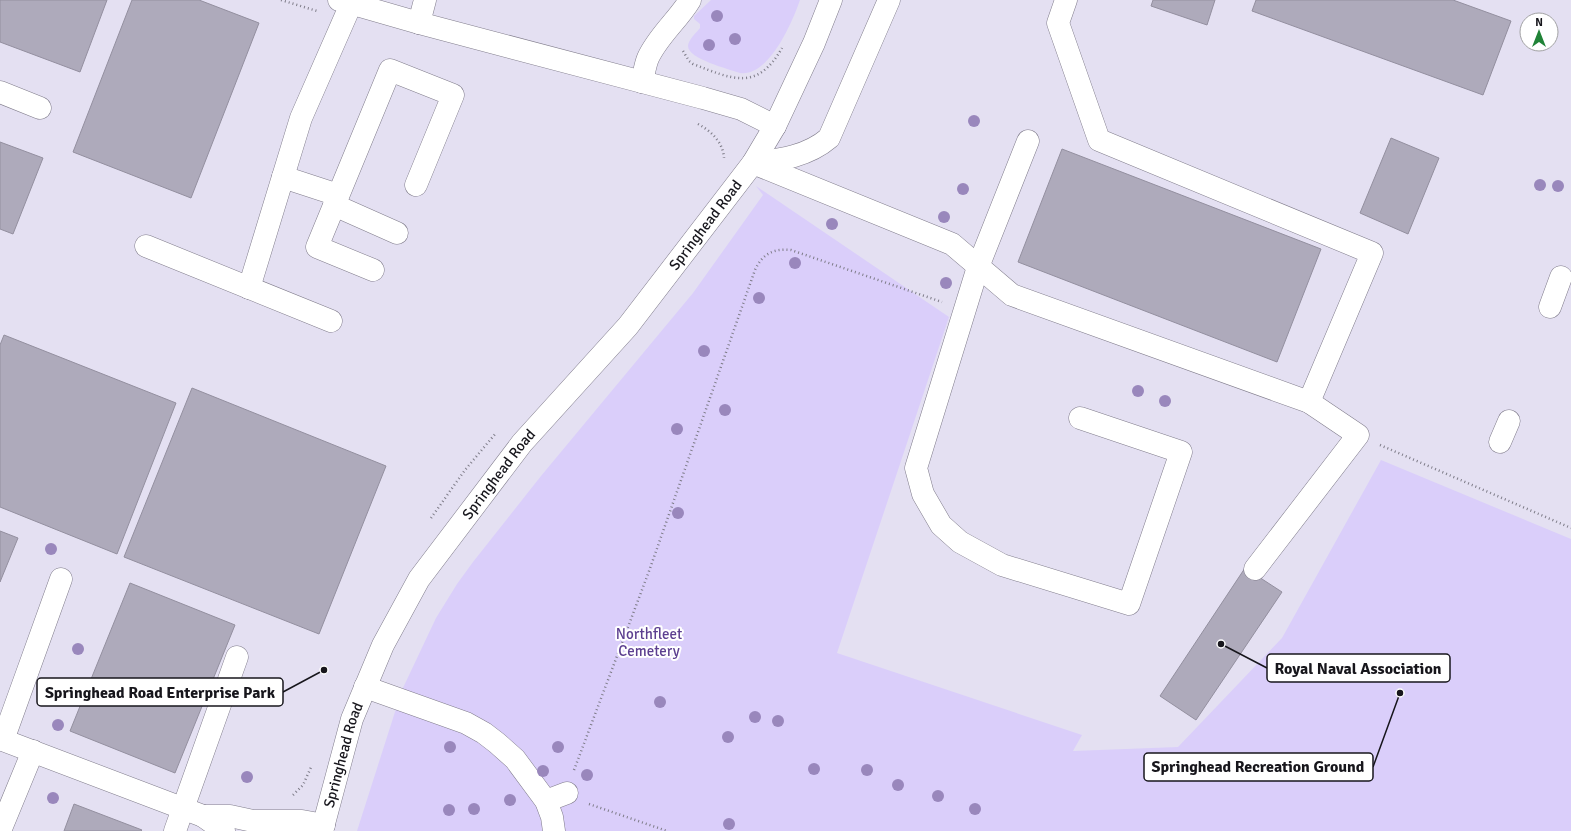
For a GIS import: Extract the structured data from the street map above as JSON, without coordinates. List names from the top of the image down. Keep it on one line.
{"streets":{"street":["Springhead Road"]},"parks":["Northfleet Cemetery"],"places":["Royal Naval Association","Springhead Road Enterprise Park","Springhead Recreation Ground"],"north":"top"}
